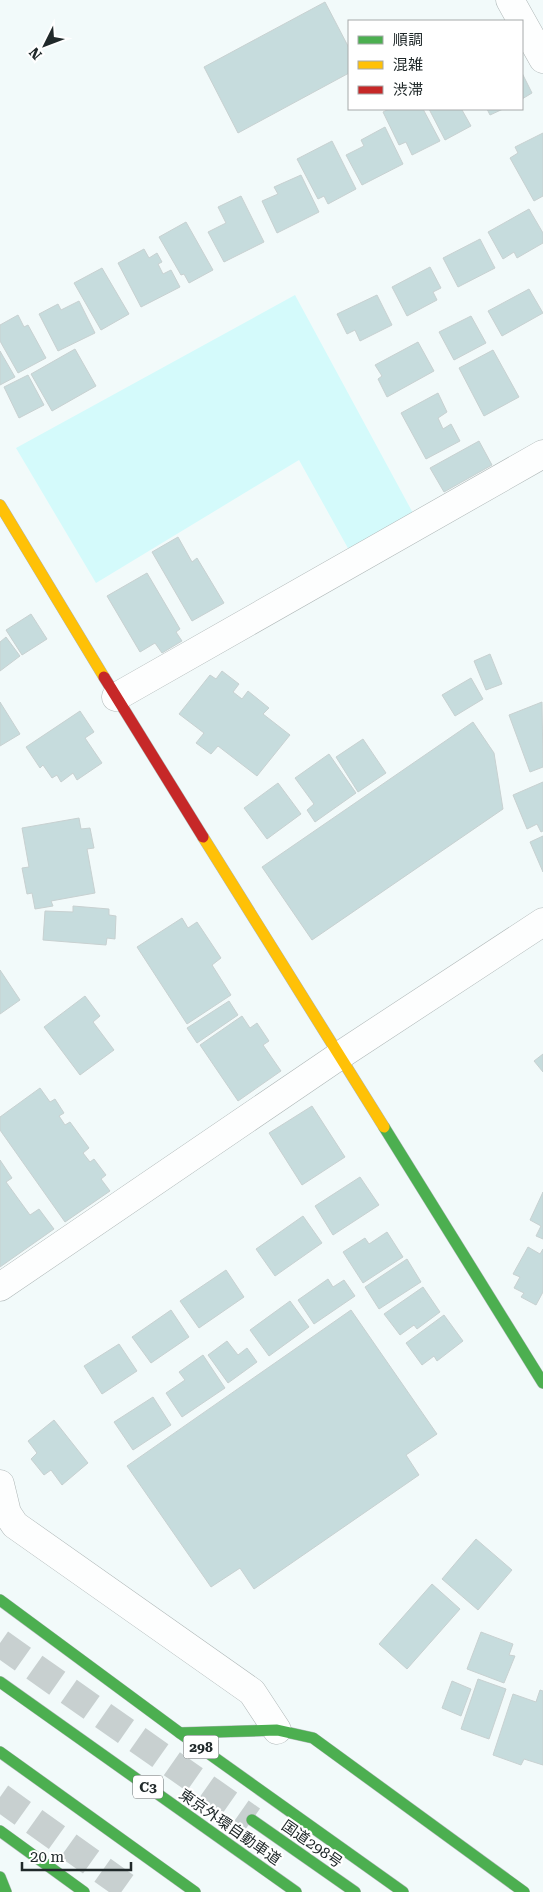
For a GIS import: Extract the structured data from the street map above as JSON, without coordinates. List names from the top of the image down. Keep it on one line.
{"streets":{"main road":["298","C3","東京外環自動車道","国道298号"]},"legend":["順調","混雑","渋滞"],"scale_bar":"20 m","north":"bottom left"}
